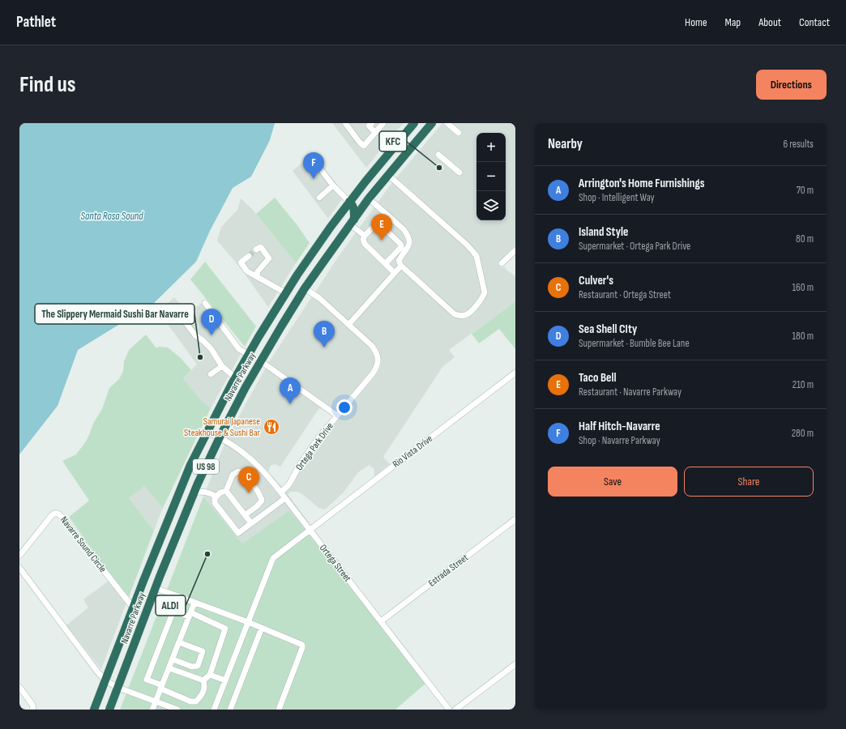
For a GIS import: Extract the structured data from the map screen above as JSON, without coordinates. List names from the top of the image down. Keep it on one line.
{"streets":{"highway":["Navarre Parkway","US 98"],"street":["Ortega Park Drive","Rio Vista Drive","Navarre Sound Circle","Ortega Street","Estrada Street"]},"crossings":[["Navarre Parkway","Ortega Park Drive"],["Navarre Parkway","Navarre Sound Circle"],["Navarre Parkway","Ortega Street"],["Ortega Park Drive","Ortega Street"],["Rio Vista Drive","Ortega Street"],["Ortega Street","Estrada Street"]],"water":["Santa Rosa Sound"],"places":{"other":["KFC","The Slippery Mermaid Sushi Bar Navarre","ALDI"],"restaurant":["Samurai Japanese Steakhouse & Sushi Bar"]},"page":{"header":"Pathlet","nav":["Home","Map","About","Contact"],"buttons":["Directions",["Save","Share"]],"title":"Find us","heading":["Nearby","6 results"],"map_buttons":["+","−"],"pins":["F","E","D","B","A","C"],"list":[{"mark":"A","name":"Arrington's Home Furnishings","note":"Shop · Intelligent Way","value":"70 m"},{"mark":"B","name":"Island Style","note":"Supermarket · Ortega Park Drive","value":"80 m"},{"mark":"C","name":"Culver's","note":"Restaurant · Ortega Street","value":"160 m"},{"mark":"D","name":"Sea Shell CIty","note":"Supermarket · Bumble Bee Lane","value":"180 m"},{"mark":"E","name":"Taco Bell","note":"Restaurant · Navarre Parkway","value":"210 m"},{"mark":"F","name":"Half Hitch-Navarre","note":"Shop · Navarre Parkway","value":"280 m"}]}}
